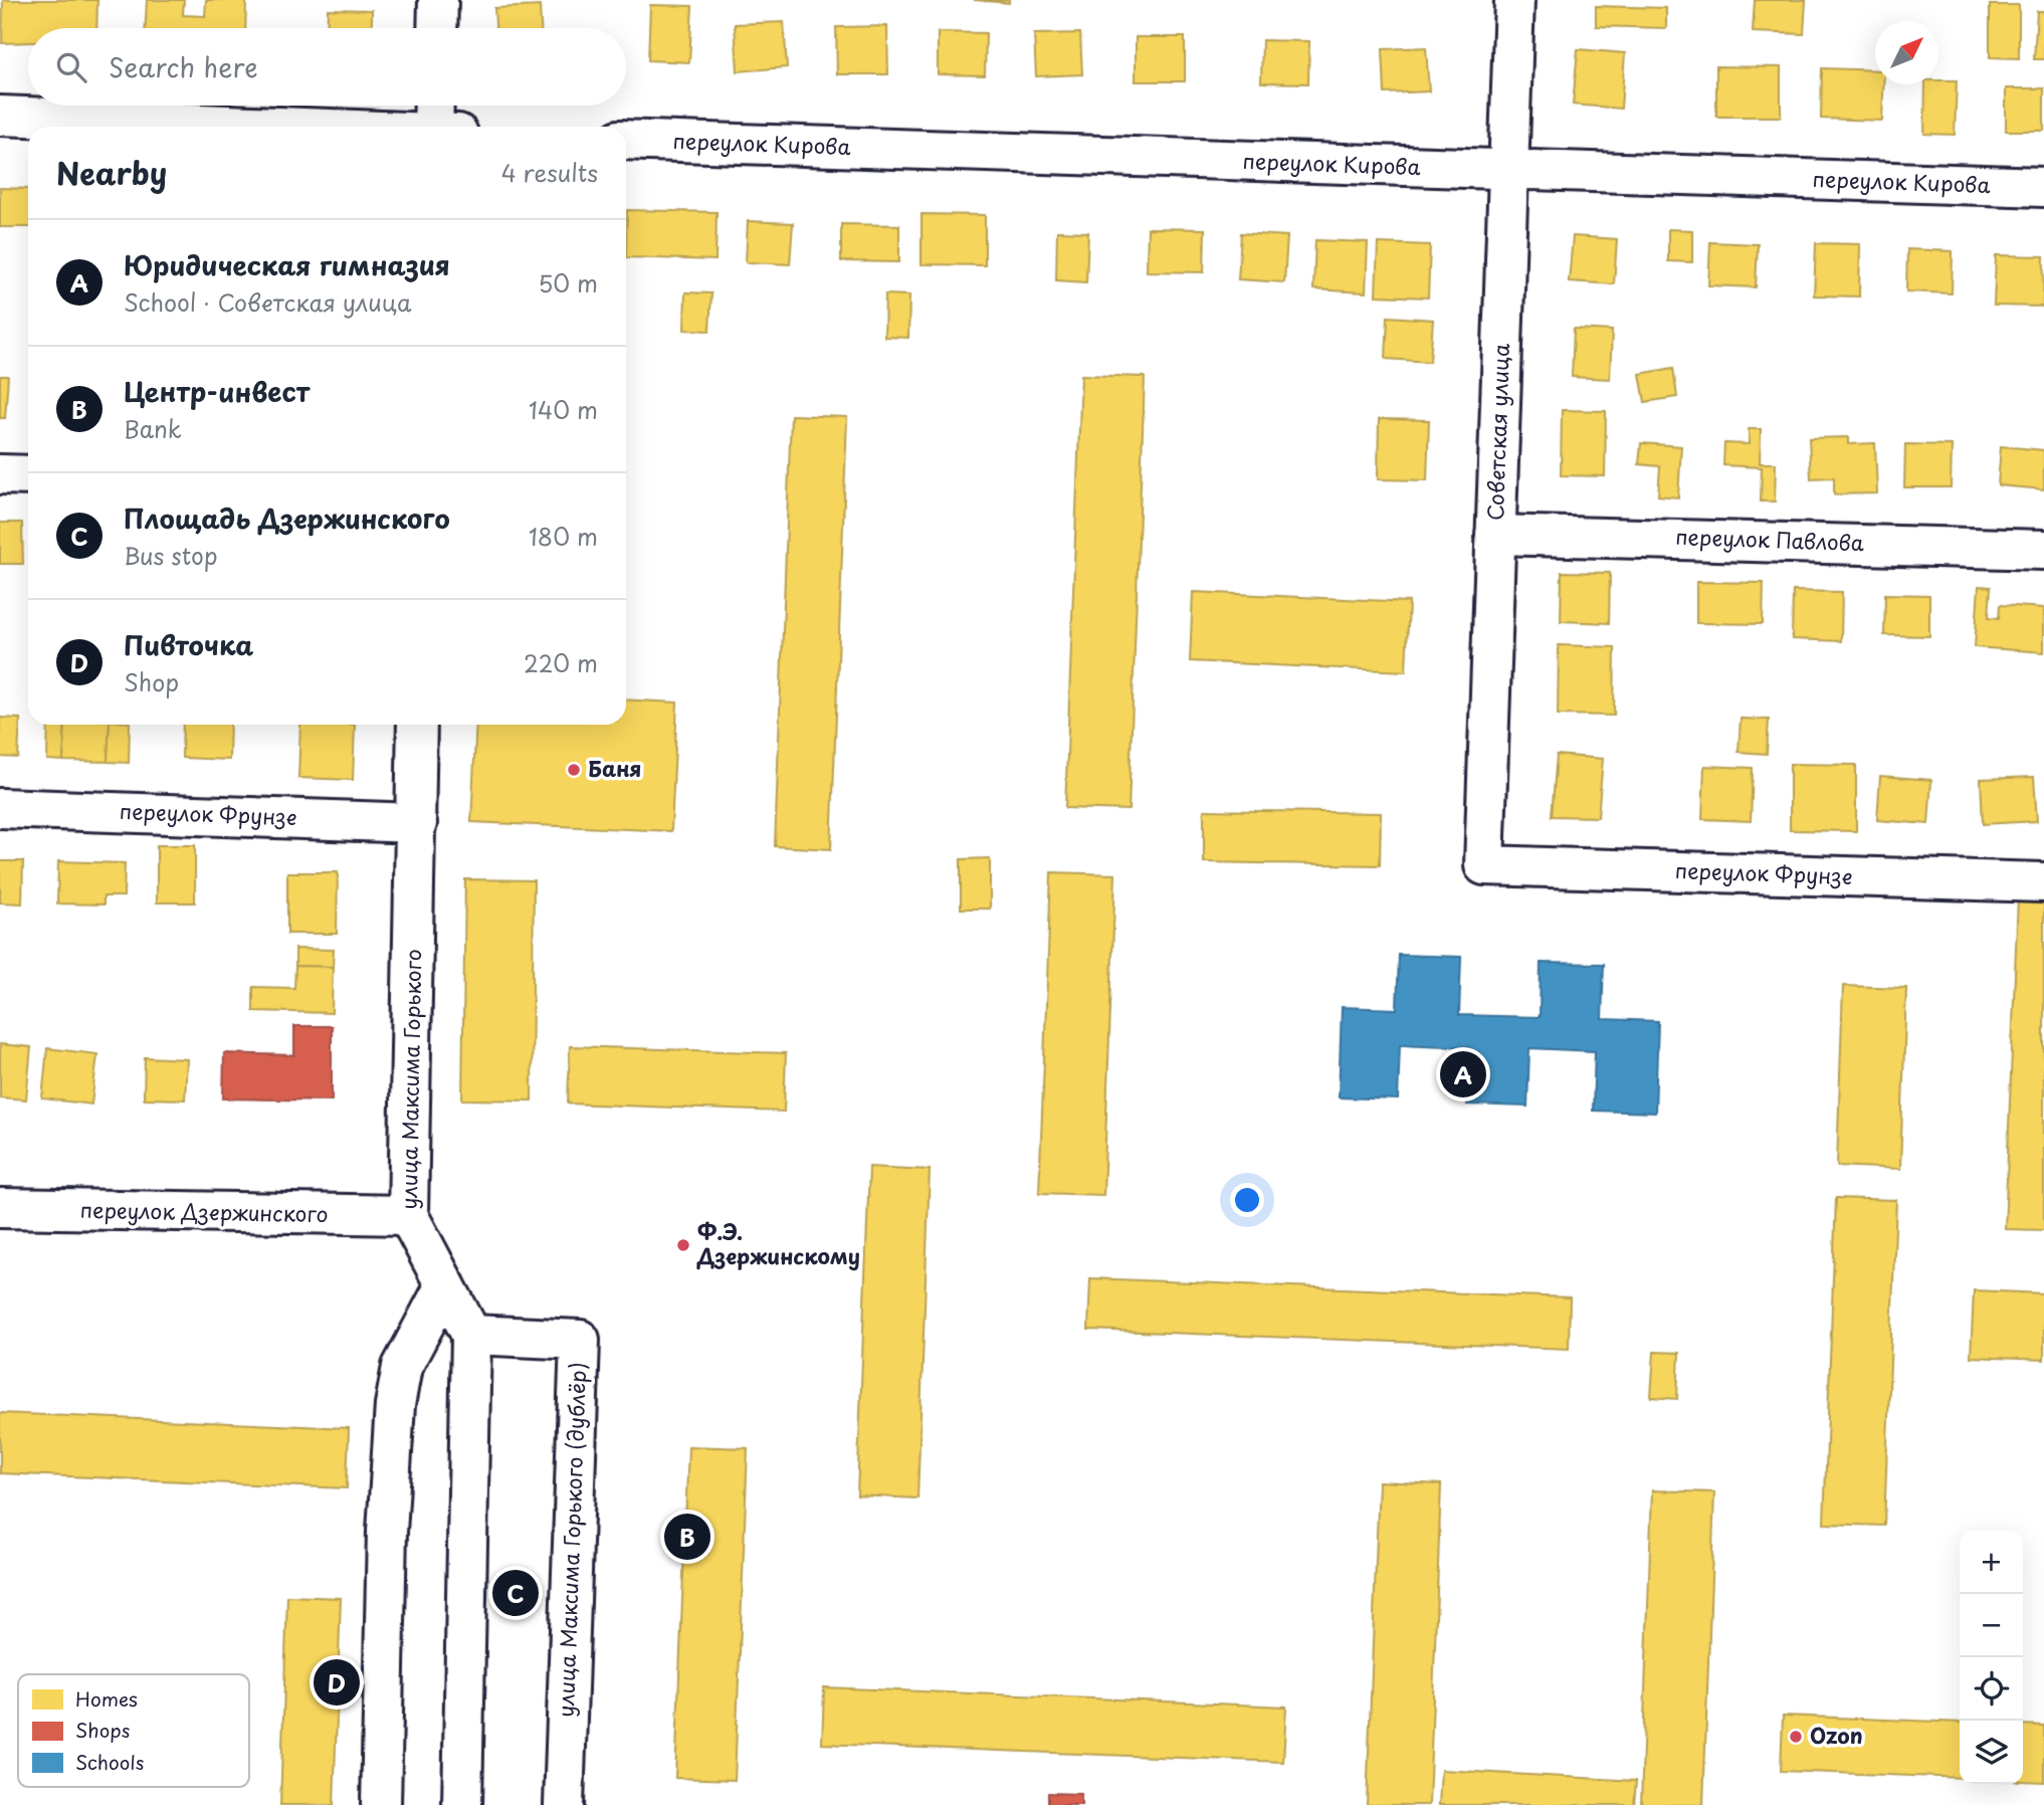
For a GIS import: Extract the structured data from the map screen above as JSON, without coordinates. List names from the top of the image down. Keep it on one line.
{"streets":{"street":["переулок Кирова","Советская улица","переулок Павлова","переулок Фрунзе","улица Максима Горького","переулок Дзержинского","улица Максима Горького (дублёр)"]},"crossings":[["переулок Кирова","Советская улица"],["Советская улица","переулок Павлова"],["Советская улица","переулок Фрунзе"],["переулок Фрунзе","улица Максима Горького"],["улица Максима Горького","переулок Дзержинского"],["улица Максима Горького","улица Максима Горького (дублёр)"]],"places":["Баня","Ф.Э. Дзержинскому","Ozon"],"legend":["Homes","Shops","Schools"],"north":"top right","page":{"search":"Search here","heading":["Nearby","4 results"],"list":[{"mark":"A","name":"Юридическая гимназия","note":"School · Советская улица","value":"50 m"},{"mark":"B","name":"Центр-инвест","note":"Bank","value":"140 m"},{"mark":"C","name":"Площадь Дзержинского","note":"Bus stop","value":"180 m"},{"mark":"D","name":"Пивточка","note":"Shop","value":"220 m"}],"pins":["A","B","C","D"],"map_buttons":["+","−"]}}
